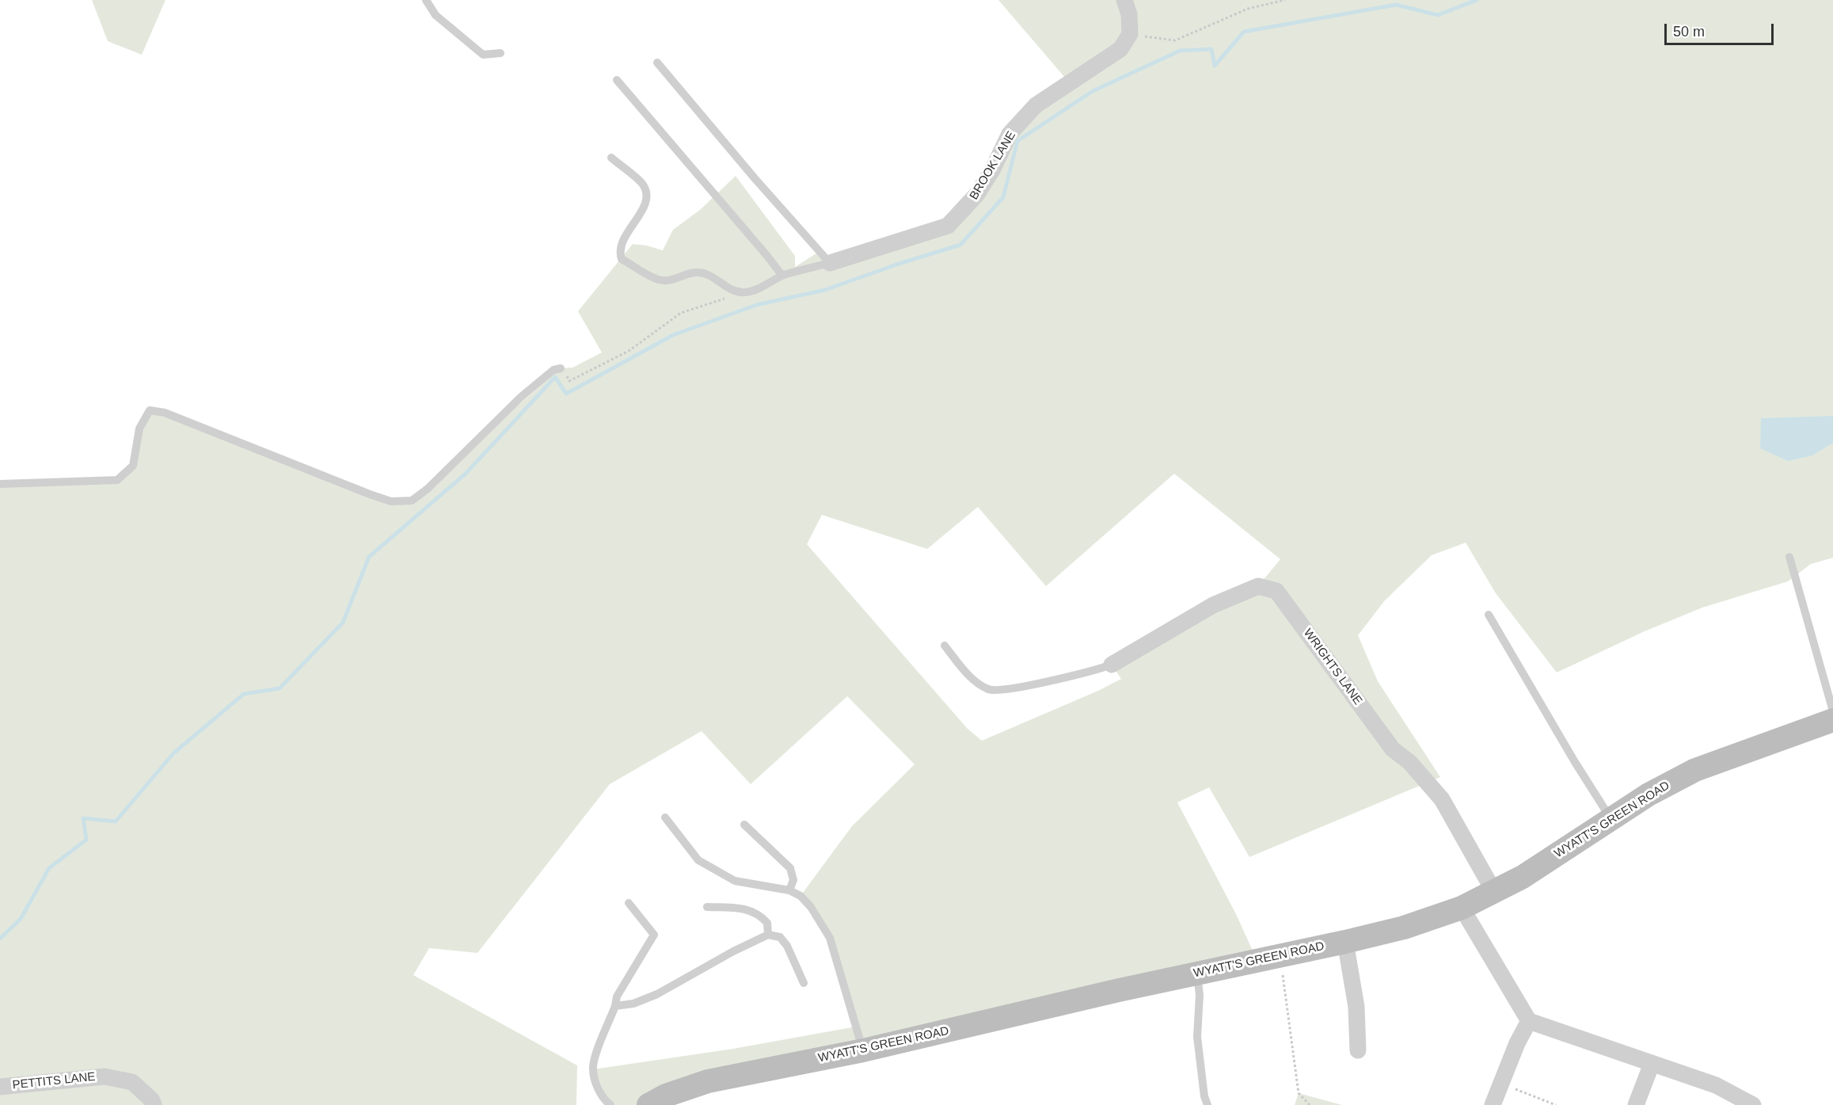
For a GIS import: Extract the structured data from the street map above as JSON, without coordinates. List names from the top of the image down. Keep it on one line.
{"streets":{"street":["BROOK LANE","WRIGHTS LANE","WYATT'S GREEN ROAD","PETTITS LANE"]},"crossings":[["WRIGHTS LANE","WYATT'S GREEN ROAD"]],"scale_bar":"50 m"}
